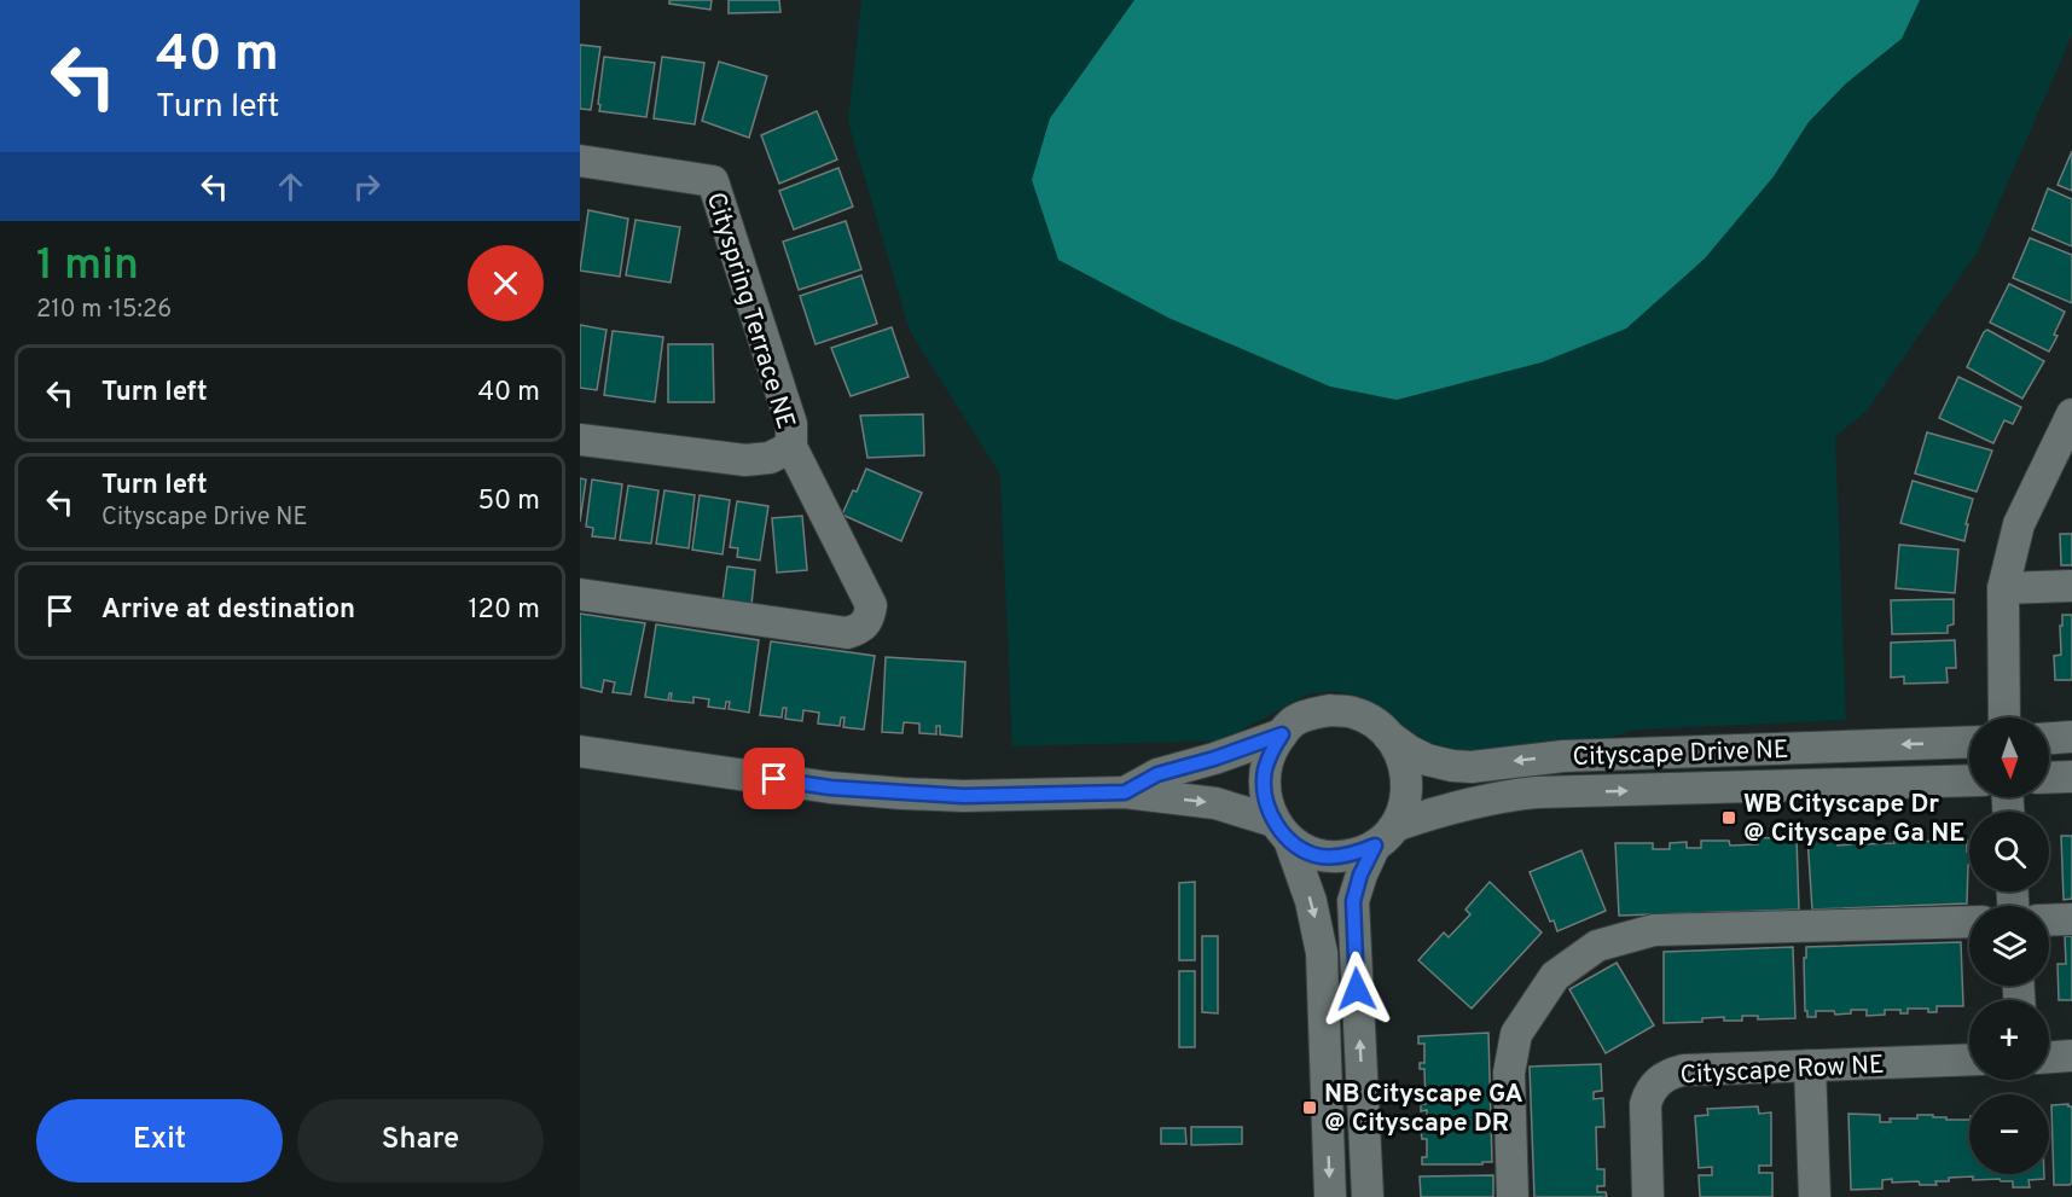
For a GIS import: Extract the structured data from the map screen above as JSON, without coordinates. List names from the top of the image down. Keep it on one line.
{"streets":{"street":["Cityspring Terrace NE","Cityscape Drive NE","Cityscape Row NE"]},"places":{"transit":["WB Cityscape Dr @ Cityscape Ga NE","NB Cityscape GA @ Cityscape DR"]},"north":"bottom","page":{"turn":["40 m","Turn left"],"heading":["1 min","210 m · 15:26"],"list":[{"name":"Turn left","value":"40 m"},{"name":"Turn left","note":"Cityscape Drive NE","value":"50 m"},{"name":"Arrive at destination","value":"120 m"}],"map_buttons":["+","−"],"buttons":["Exit","Share"]}}
